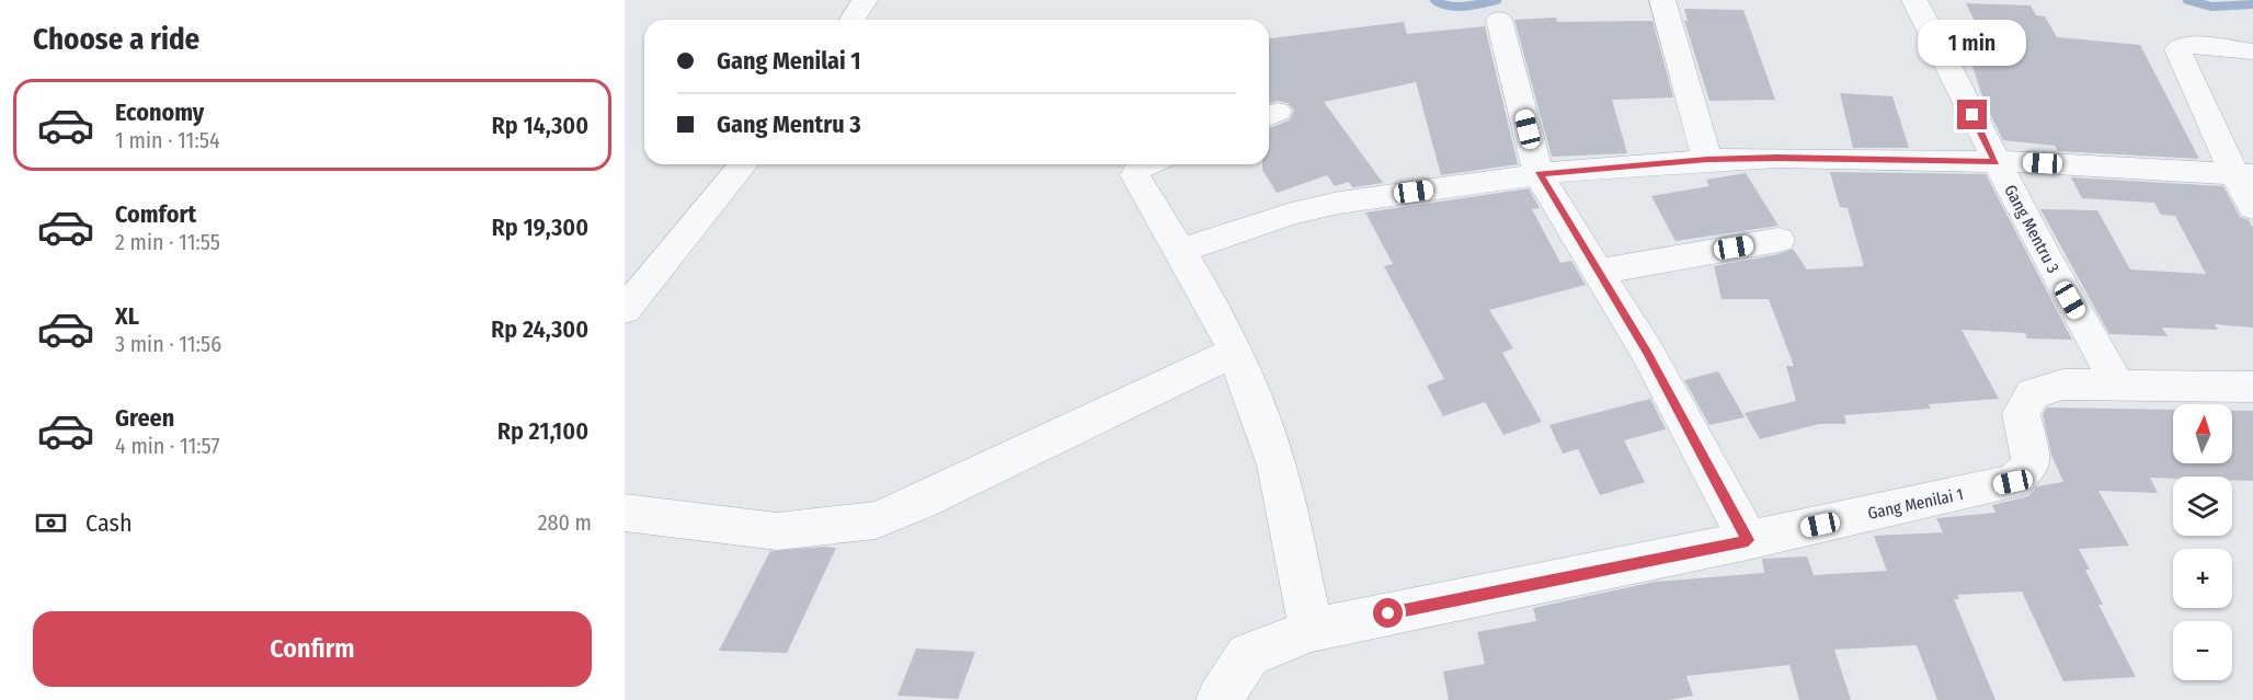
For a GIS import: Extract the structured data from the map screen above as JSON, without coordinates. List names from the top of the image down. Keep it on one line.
{"streets":{"street":["Gang Mentru 3","Gang Menilai 1"]},"crossings":[["Gang Mentru 3","Gang Menilai 1"]],"north":"top","page":{"heading":"Choose a ride","bubble":"1 min","banner":["Gang Menilai 1","Gang Mentru 3"],"list":[{"name":"Economy","note":"1 min · 11:54","value":"Rp 14,300"},{"name":"Comfort","note":"2 min · 11:55","value":"Rp 19,300"},{"name":"XL","note":"3 min · 11:56","value":"Rp 24,300"},{"name":"Green","note":"4 min · 11:57","value":"Rp 21,100"}],"map_buttons":["+","−"],"pay":["Cash","280 m"],"buttons":"Confirm"}}
